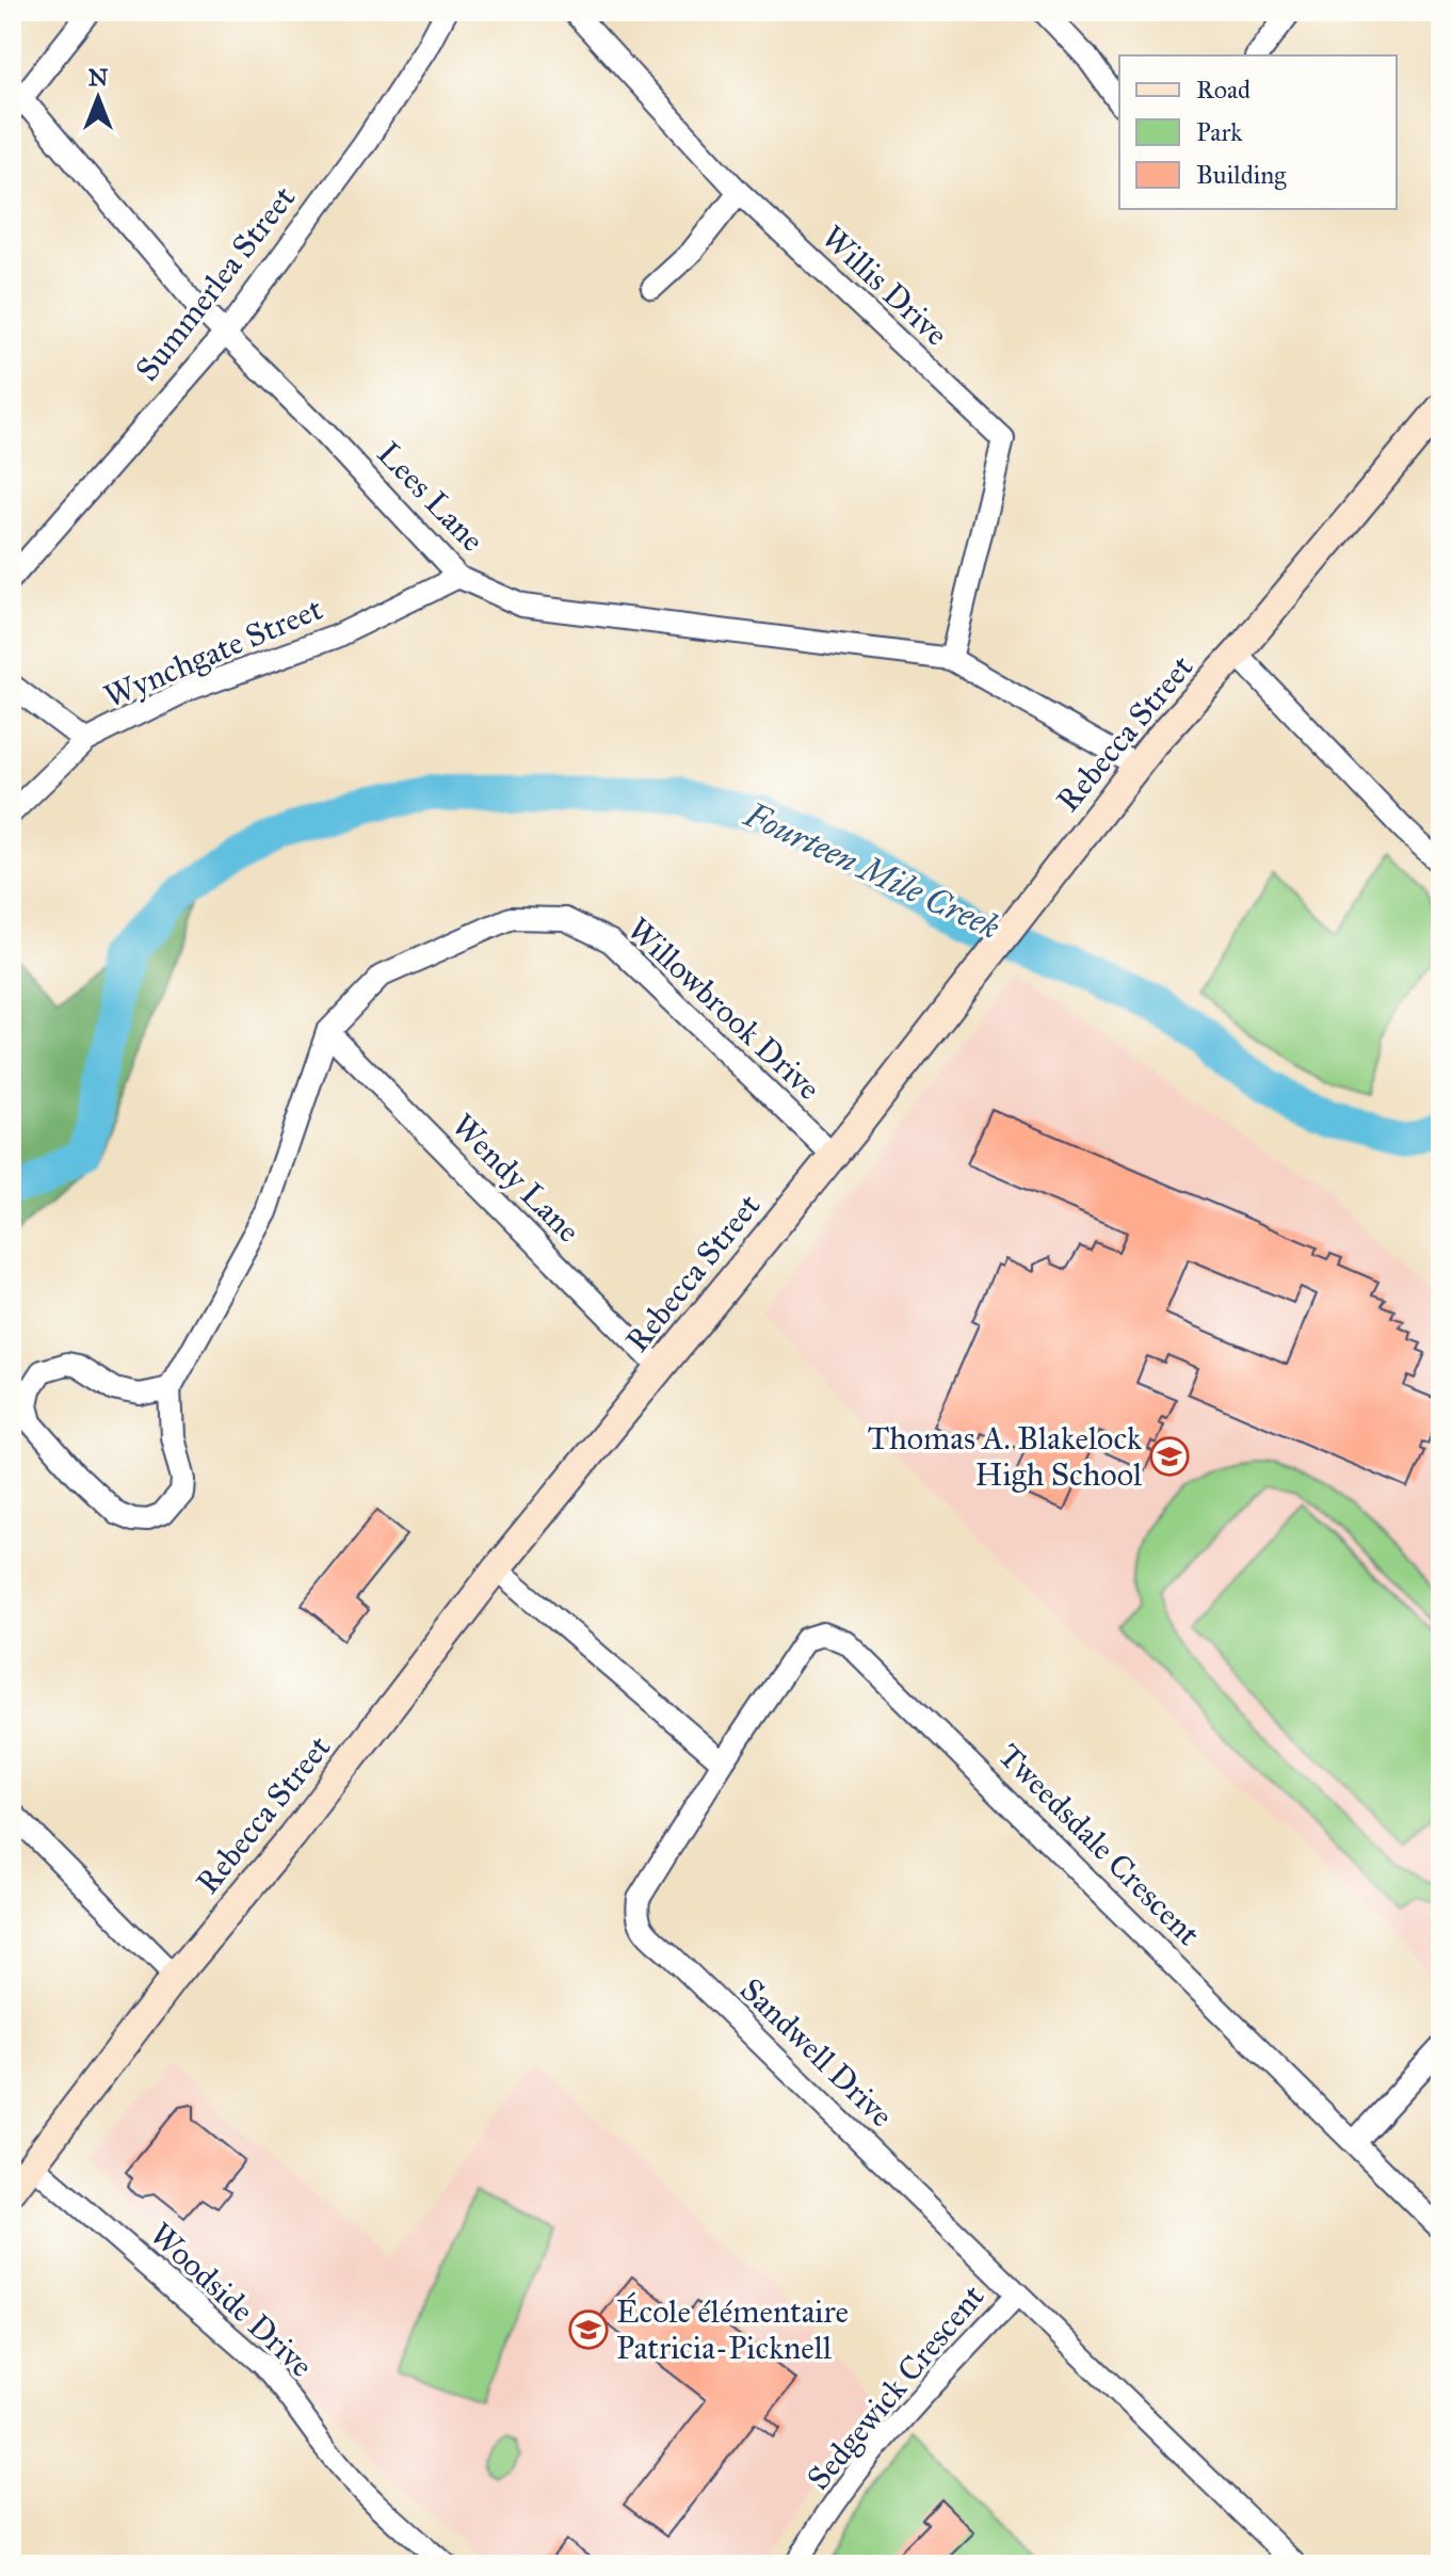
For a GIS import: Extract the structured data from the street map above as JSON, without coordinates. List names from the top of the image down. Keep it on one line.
{"streets":{"main road":["Rebecca Street"],"street":["Summerlea Street","Willis Drive","Lees Lane","Wynchgate Street","Willowbrook Drive","Wendy Lane","Tweedsdale Crescent","Sandwell Drive","Woodside Drive","Sedgewick Crescent"]},"crossings":[["Summerlea Street","Lees Lane"],["Willis Drive","Lees Lane"],["Lees Lane","Wynchgate Street"],["Lees Lane","Rebecca Street"],["Rebecca Street","Willowbrook Drive"],["Rebecca Street","Wendy Lane"],["Rebecca Street","Woodside Drive"],["Willowbrook Drive","Wendy Lane"],["Tweedsdale Crescent","Sandwell Drive"],["Sandwell Drive","Sedgewick Crescent"]],"water":["Fourteen Mile Creek"],"places":{"school or university":["Thomas A. Blakelock High School","École élémentaire Patricia-Picknell"]},"legend":["Road","Park","Building"],"north":"top"}
